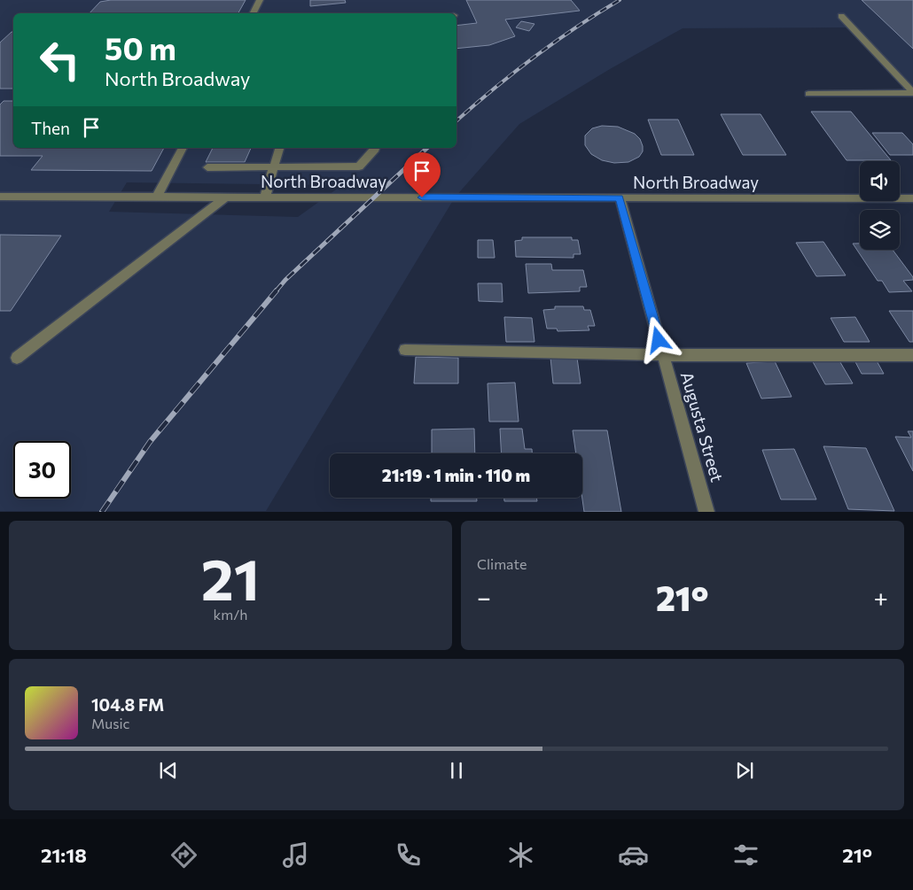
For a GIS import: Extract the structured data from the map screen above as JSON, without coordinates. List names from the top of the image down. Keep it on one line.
{"streets":{"street":["North Broadway","Augusta Street"]},"crossings":[["North Broadway","Augusta Street"]],"page":{"turn":["50 m","North Broadway"],"then":"Then","limit":"30","trip":"21:19 · 1 min · 110 m","tile":[["21","km/h"],"Climate"],"heat":["−","21°","+"],"song":["104.8 FM","Music"],"tabs":["21:18","21°"]}}
